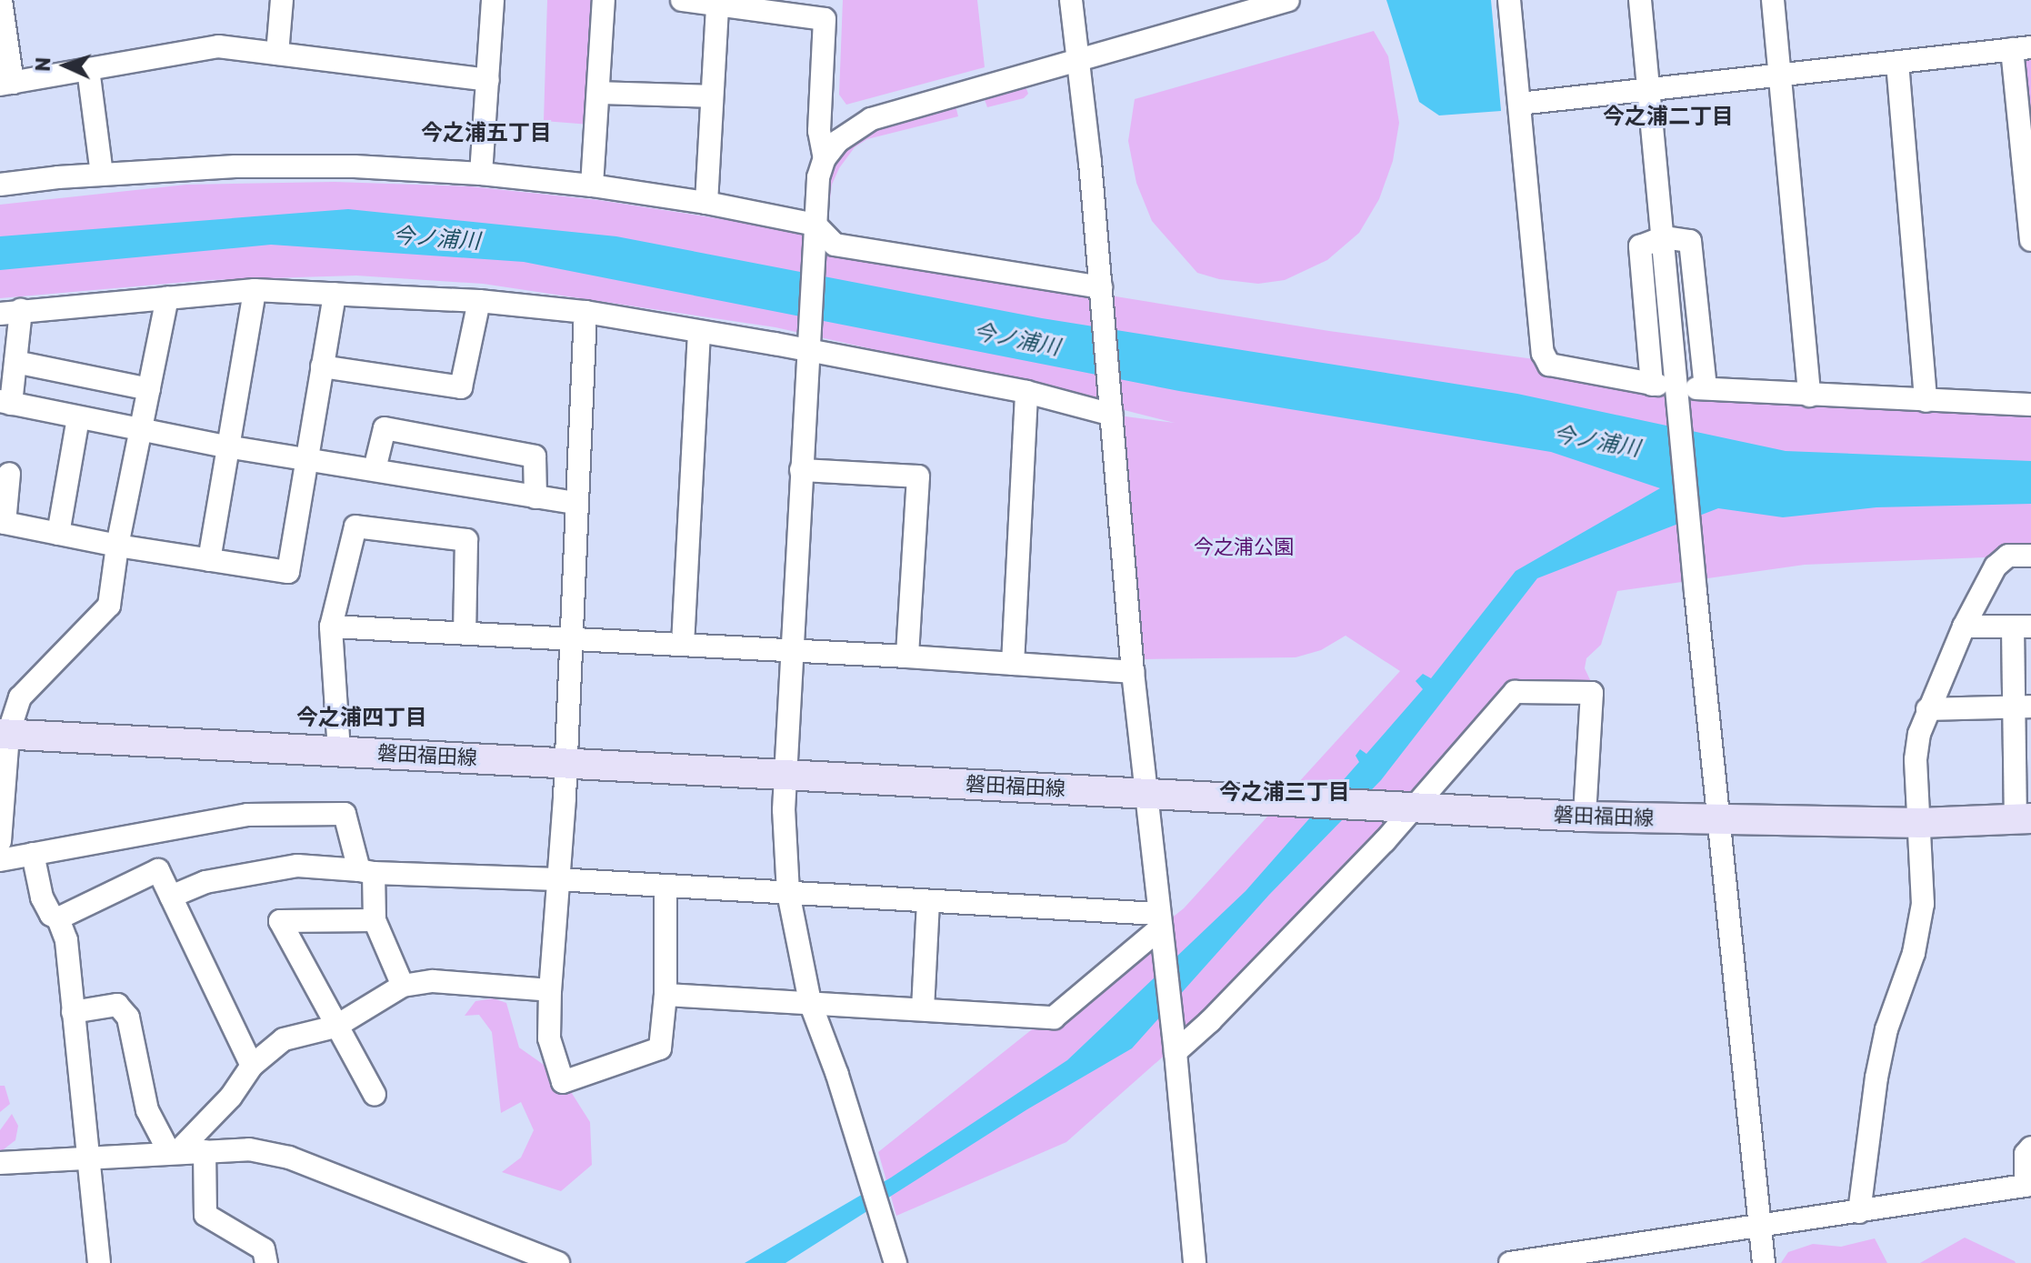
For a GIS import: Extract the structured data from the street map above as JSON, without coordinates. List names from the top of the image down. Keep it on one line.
{"streets":{"main road":["磐田福田線"]},"districts":["今之浦二丁目","今之浦五丁目","今之浦四丁目","今之浦三丁目"],"water":["今ノ浦川"],"parks":["今之浦公園"],"north":"left"}
